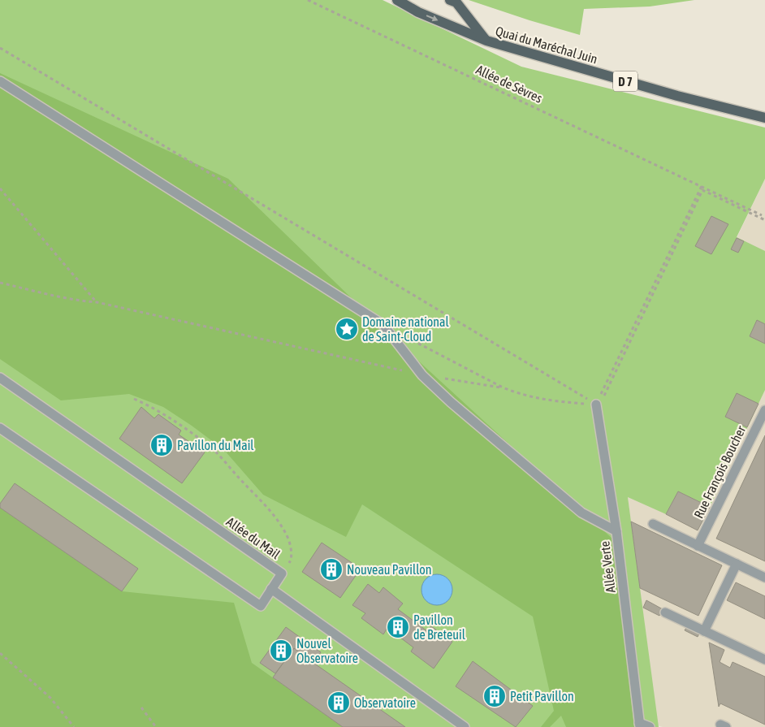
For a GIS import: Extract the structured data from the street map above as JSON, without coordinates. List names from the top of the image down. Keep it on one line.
{"streets":{"main road":["Quai du Maréchal Juin","D 7"],"lane":["Rue François Boucher","Allée du Mail","Allée Verte"],"path":["Allée de Sèvres"]},"places":{"place":["Domaine national de Saint-Cloud"],"building":["Pavillon du Mail","Nouveau Pavillon","Pavillon de Breteuil","Nouvel Observatoire","Petit Pavillon","Observatoire"]}}
